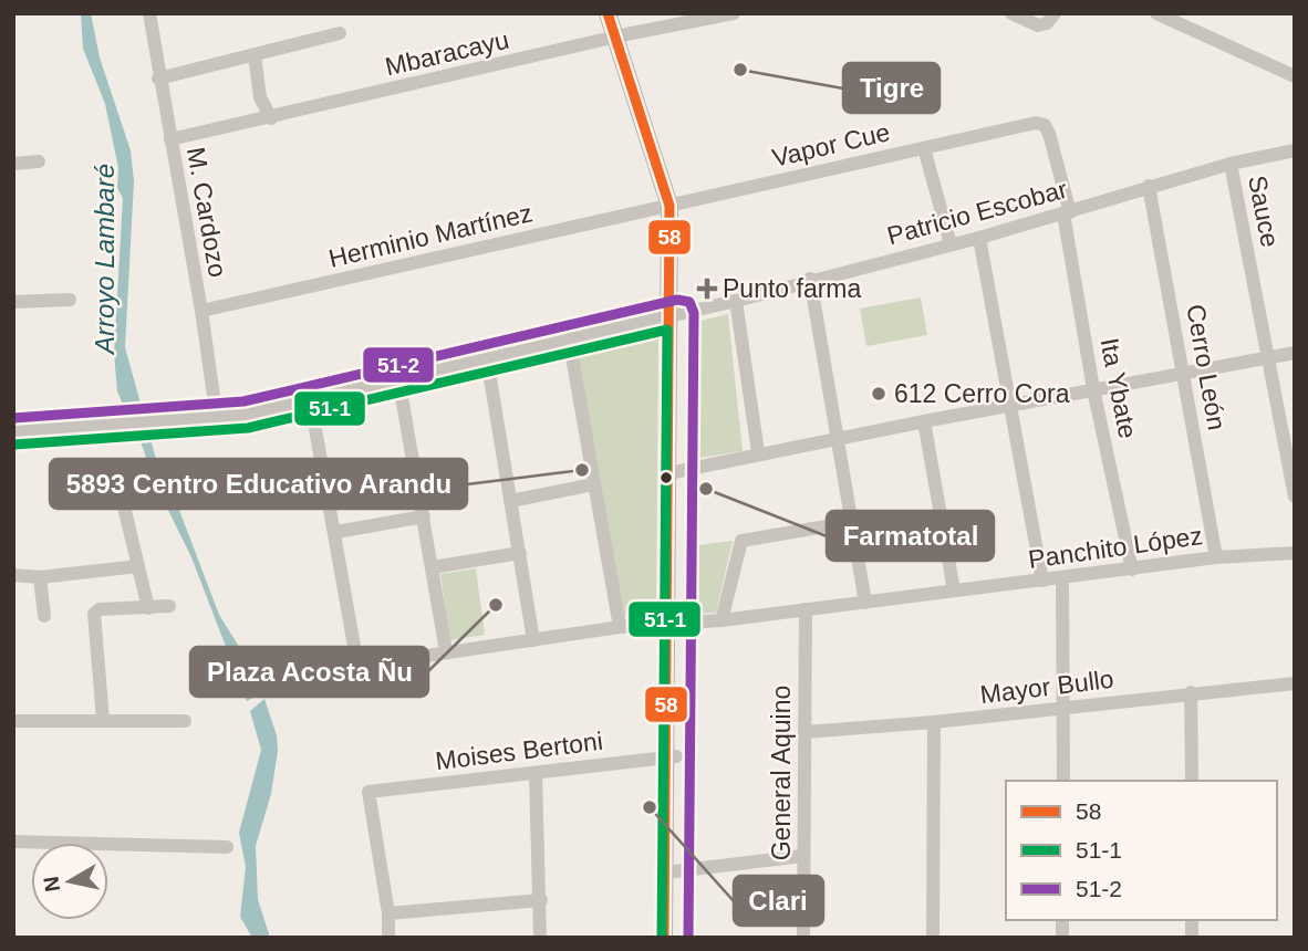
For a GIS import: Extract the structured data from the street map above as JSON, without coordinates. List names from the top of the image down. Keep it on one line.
{"streets":{"street":["Mbaracayu","Vapor Cue","Sauce","M. Cardozo","Patricio Escobar","Herminio Martínez","Cerro León","Ita Ybate","Panchito López","Mayor Bullo","Moises Bertoni","General Aquino"]},"crossings":[["Mbaracayu","M. Cardozo"],["Vapor Cue","Herminio Martínez"],["Vapor Cue","Ita Ybate"],["Sauce","Patricio Escobar"],["M. Cardozo","Patricio Escobar"],["M. Cardozo","Herminio Martínez"],["Patricio Escobar","Cerro León"],["Patricio Escobar","Ita Ybate"],["Cerro León","Panchito López"],["Ita Ybate","Panchito López"],["Panchito López","General Aquino"],["Mayor Bullo","General Aquino"]],"water":["Arroyo Lambaré"],"places":{"other":["Tigre","612 Cerro Cora","5893 Centro Educativo Arandu","Farmatotal","Plaza Acosta Ñu","Clari"],"health":["Punto farma"]},"lines":["transit line 58","transit line 51-2","transit line 51-1"],"legend":["58","51-1","51-2"],"north":"left"}
